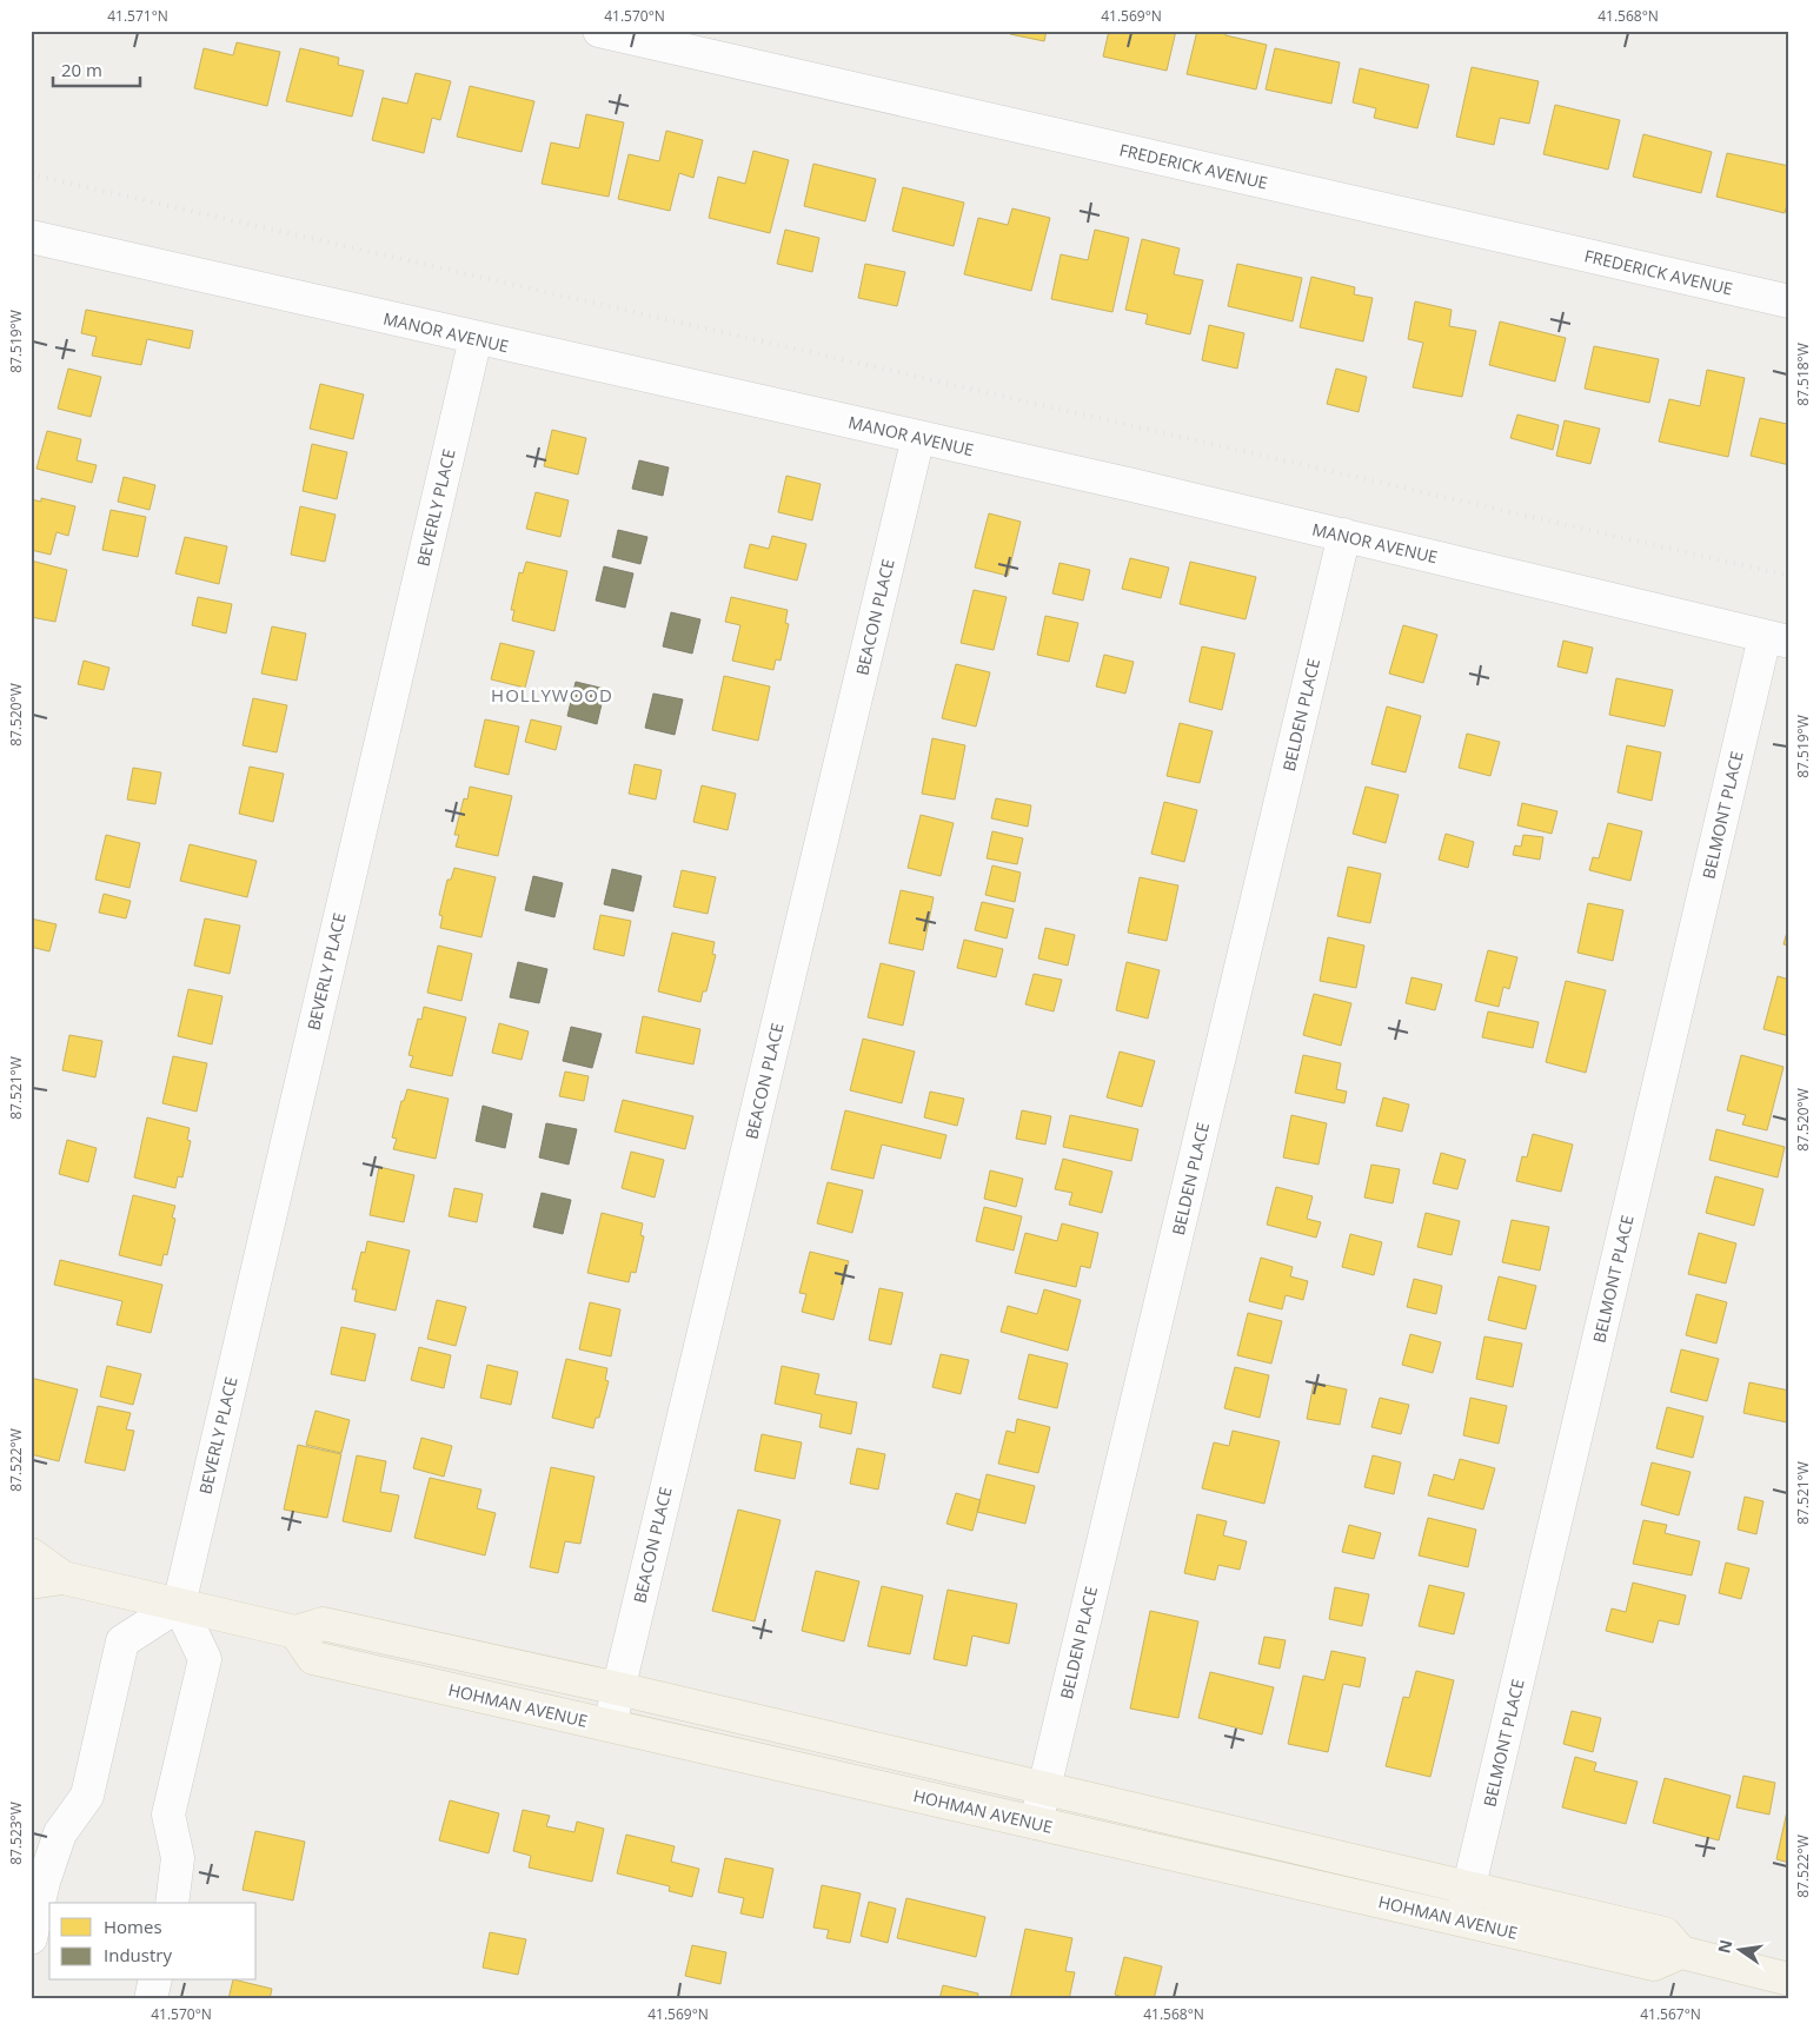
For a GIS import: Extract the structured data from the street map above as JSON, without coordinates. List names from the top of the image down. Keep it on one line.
{"streets":{"main road":["HOHMAN AVENUE"],"street":["FREDERICK AVENUE","MANOR AVENUE","BEVERLY PLACE","BEACON PLACE","BELDEN PLACE","BELMONT PLACE"]},"crossings":[["MANOR AVENUE","BEVERLY PLACE"],["MANOR AVENUE","BEACON PLACE"],["MANOR AVENUE","BELDEN PLACE"],["MANOR AVENUE","BELMONT PLACE"],["BEVERLY PLACE","HOHMAN AVENUE"],["BEACON PLACE","HOHMAN AVENUE"],["BELDEN PLACE","HOHMAN AVENUE"],["BELMONT PLACE","HOHMAN AVENUE"]],"districts":["HOLLYWOOD"],"legend":["Homes","Industry"],"scale_bar":"20 m","north":"left","coordinates":["41.571°N","41.570°N","41.569°N","41.568°N","87.519°W","87.518°W","87.520°W","87.521°W","87.522°W","87.523°W","41.567°N"]}
